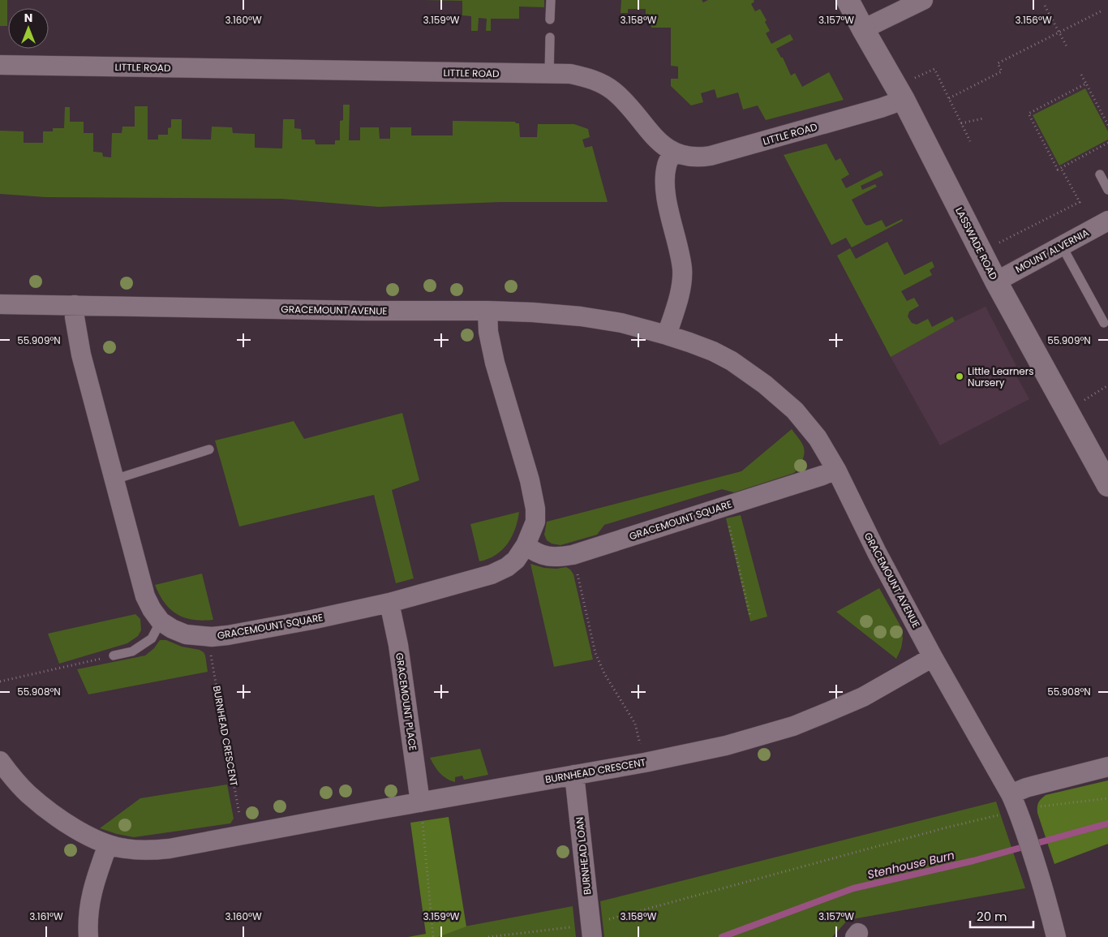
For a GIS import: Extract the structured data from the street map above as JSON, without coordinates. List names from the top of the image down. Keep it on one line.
{"streets":{"street":["LITTLE ROAD","LASSWADE ROAD","MOUNT ALVERNIA","GRACEMOUNT AVENUE","GRACEMOUNT SQUARE","GRACEMOUNT PLACE","BURNHEAD CRESCENT","BURNHEAD LOAN"]},"crossings":[["LITTLE ROAD","LASSWADE ROAD"],["LASSWADE ROAD","MOUNT ALVERNIA"],["GRACEMOUNT AVENUE","GRACEMOUNT SQUARE"],["GRACEMOUNT AVENUE","BURNHEAD CRESCENT"],["GRACEMOUNT SQUARE","GRACEMOUNT PLACE"],["GRACEMOUNT SQUARE","BURNHEAD CRESCENT"],["GRACEMOUNT PLACE","BURNHEAD CRESCENT"],["BURNHEAD CRESCENT","BURNHEAD LOAN"]],"water":["Stenhouse Burn"],"places":["Little Learners Nursery"],"scale_bar":"20 m","north":"top","coordinates":["3.160°W","3.159°W","3.158°W","3.157°W","3.156°W","55.909°N","55.908°N","3.161°W"]}
